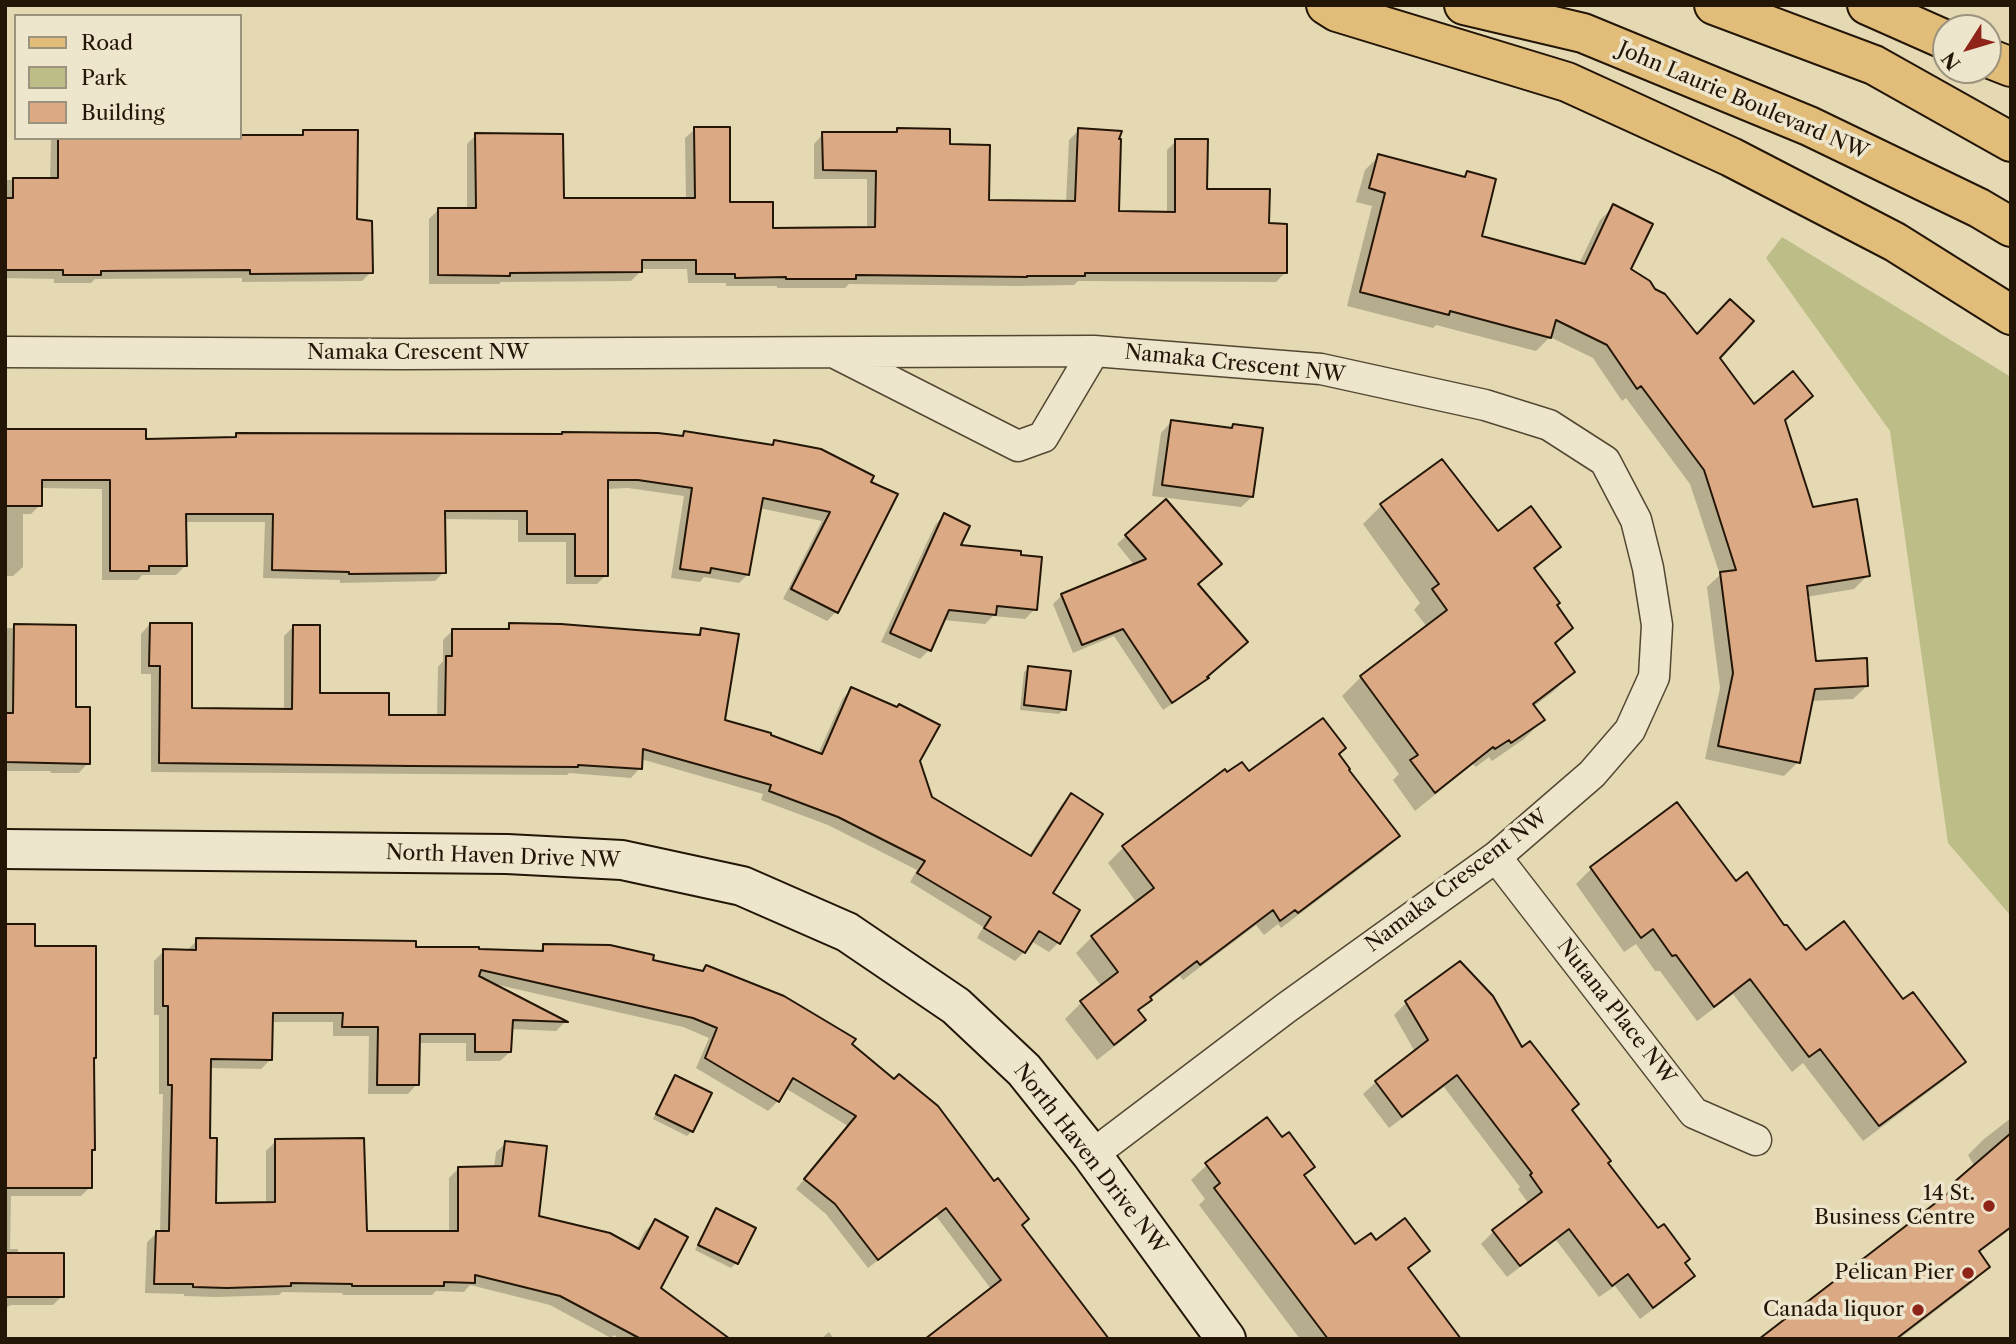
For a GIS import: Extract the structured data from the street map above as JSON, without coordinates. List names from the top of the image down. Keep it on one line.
{"streets":{"main road":["John Laurie Boulevard NW"],"street":["Namaka Crescent NW","North Haven Drive NW","Nutana Place NW"]},"crossings":[["Namaka Crescent NW","North Haven Drive NW"],["Namaka Crescent NW","Nutana Place NW"]],"places":["14 St. Business Centre","Pelican Pier","Canada liquor"],"legend":["Road","Park","Building"],"north":"bottom left"}
